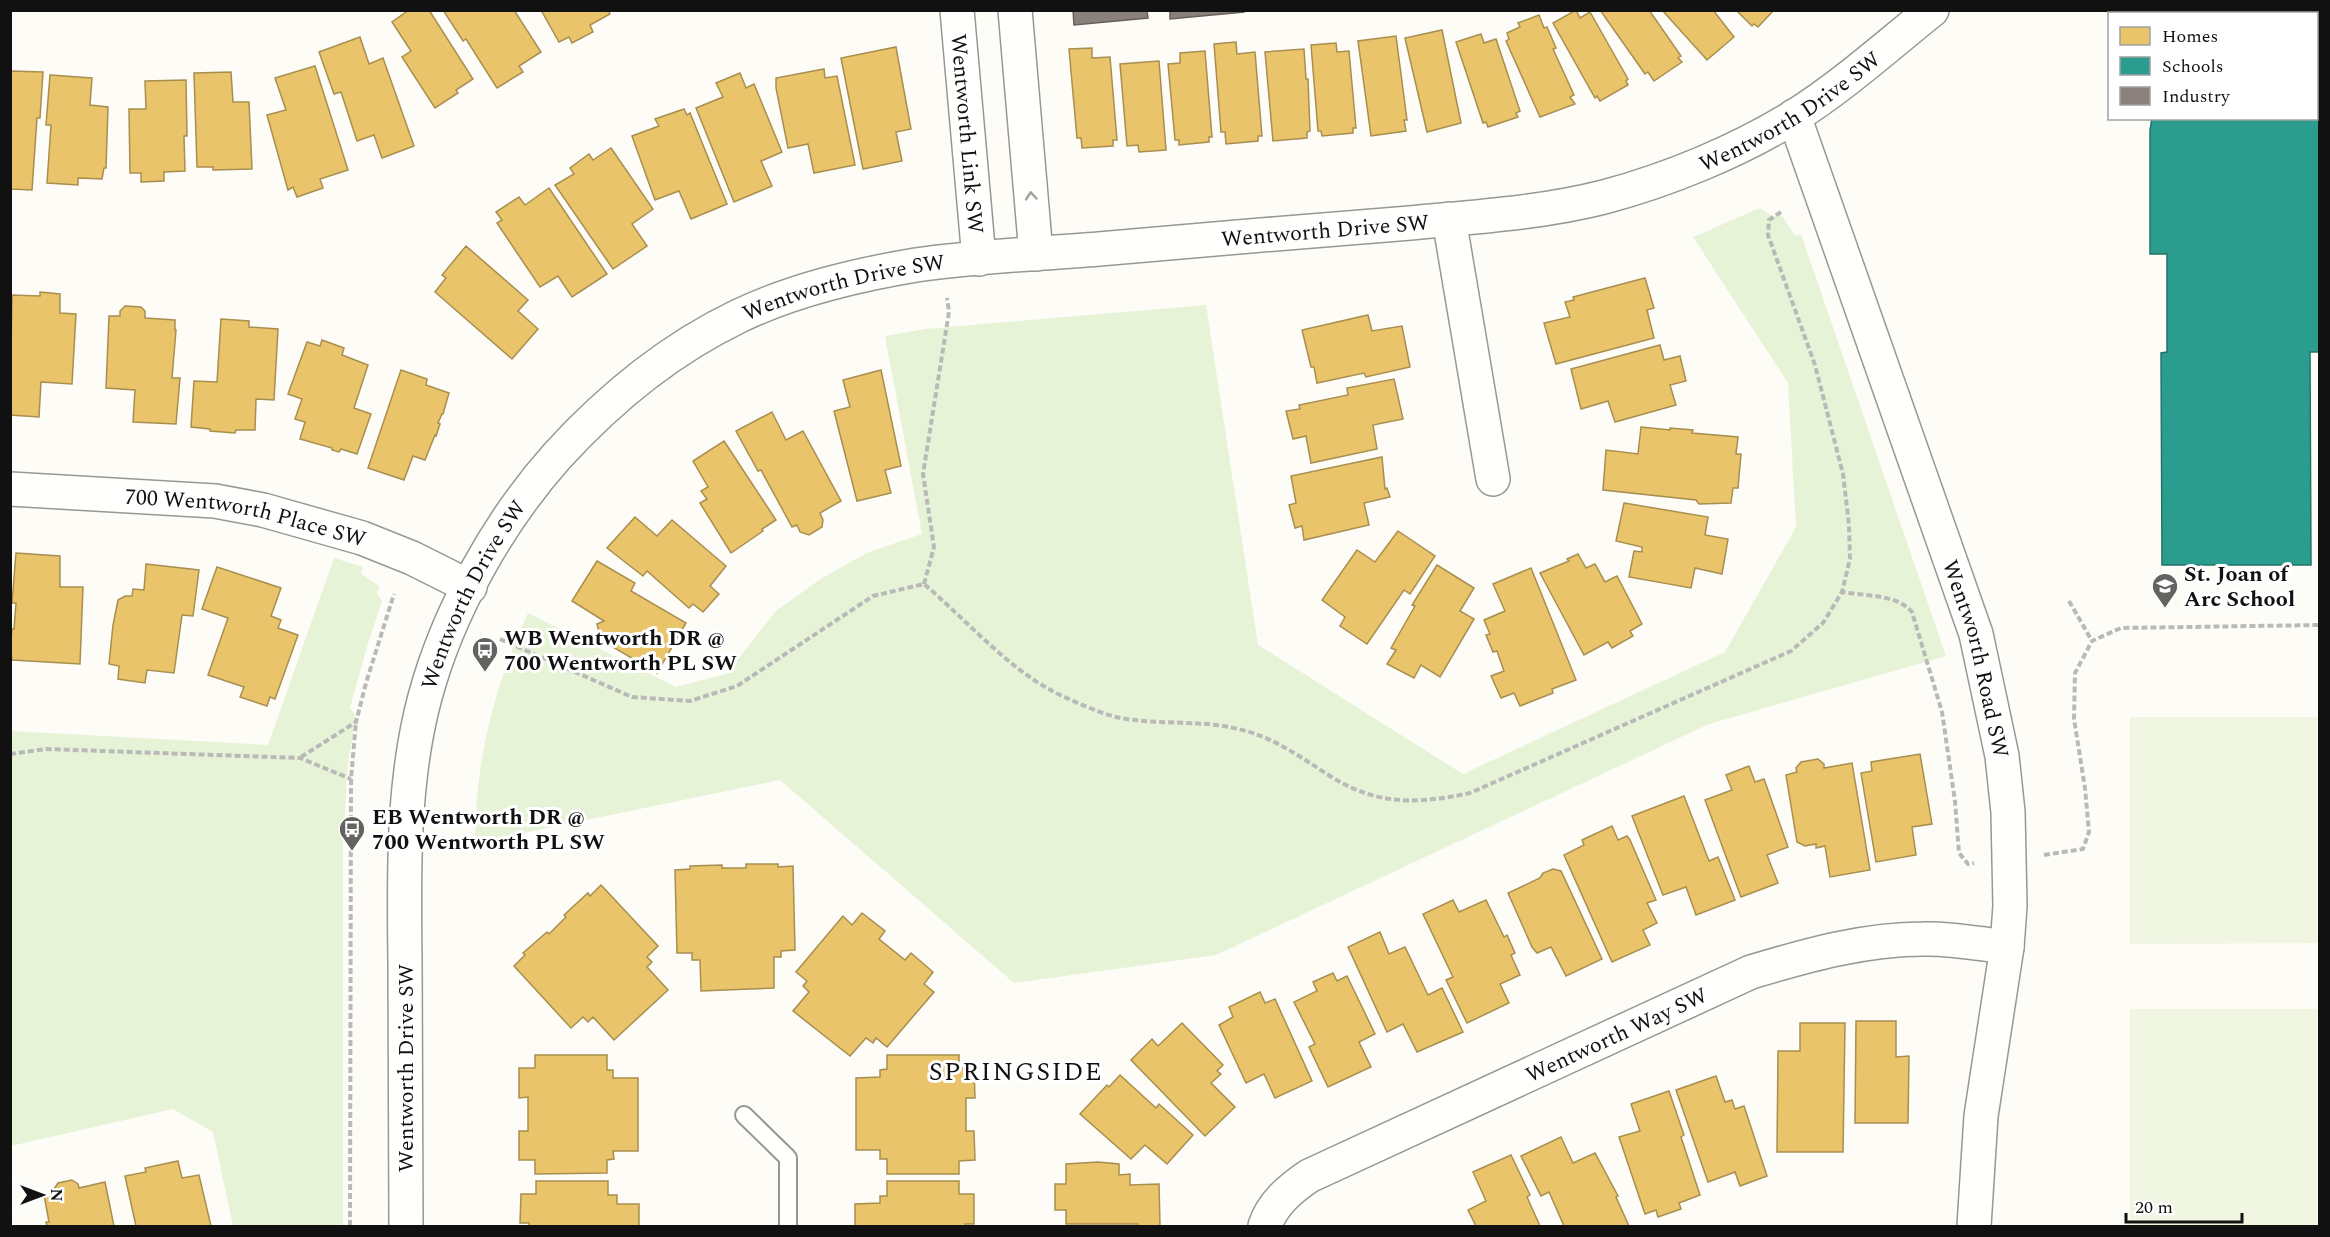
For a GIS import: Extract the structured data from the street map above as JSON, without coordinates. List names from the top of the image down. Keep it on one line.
{"streets":{"street":["Wentworth Drive SW","Wentworth Link SW","700 Wentworth Place SW","Wentworth Road SW","Wentworth Way SW"]},"crossings":[["Wentworth Drive SW","Wentworth Link SW"],["Wentworth Drive SW","700 Wentworth Place SW"],["Wentworth Drive SW","Wentworth Road SW"],["Wentworth Road SW","Wentworth Way SW"]],"districts":["SPRINGSIDE"],"places":{"school or university":["St. Joan of Arc School"],"bus stop":["WB Wentworth DR @ 700 Wentworth PL SW","EB Wentworth DR @ 700 Wentworth PL SW"]},"legend":["Homes","Schools","Industry"],"scale_bar":"20 m","north":"right"}
